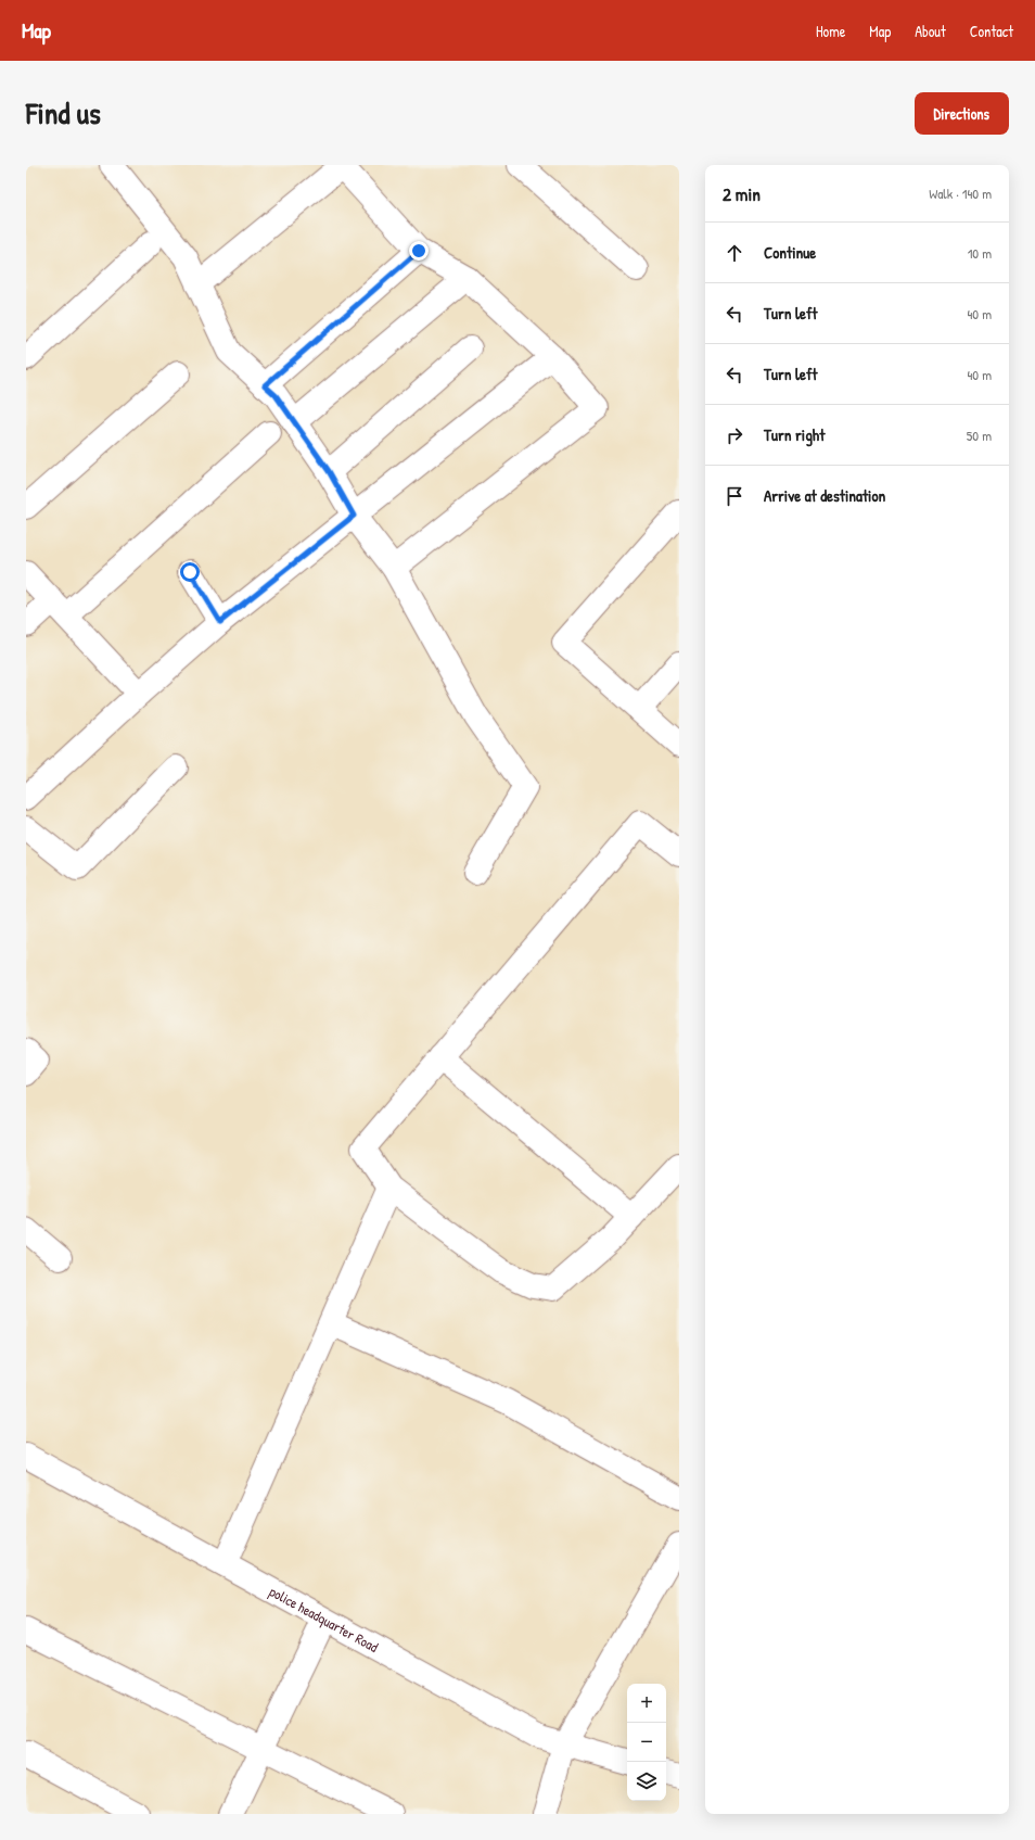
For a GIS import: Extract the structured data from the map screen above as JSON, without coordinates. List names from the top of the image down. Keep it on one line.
{"streets":{"street":["police headquarter Road"]},"page":{"header":"Map","nav":["Home","Map","About","Contact"],"title":"Find us","buttons":"Directions","heading":["2 min","Walk · 140 m"],"list":[["Continue","10 m"],["Turn left","40 m"],["Turn left","40 m"],["Turn right","50 m"],"Arrive at destination"],"map_buttons":["+","−"]}}
